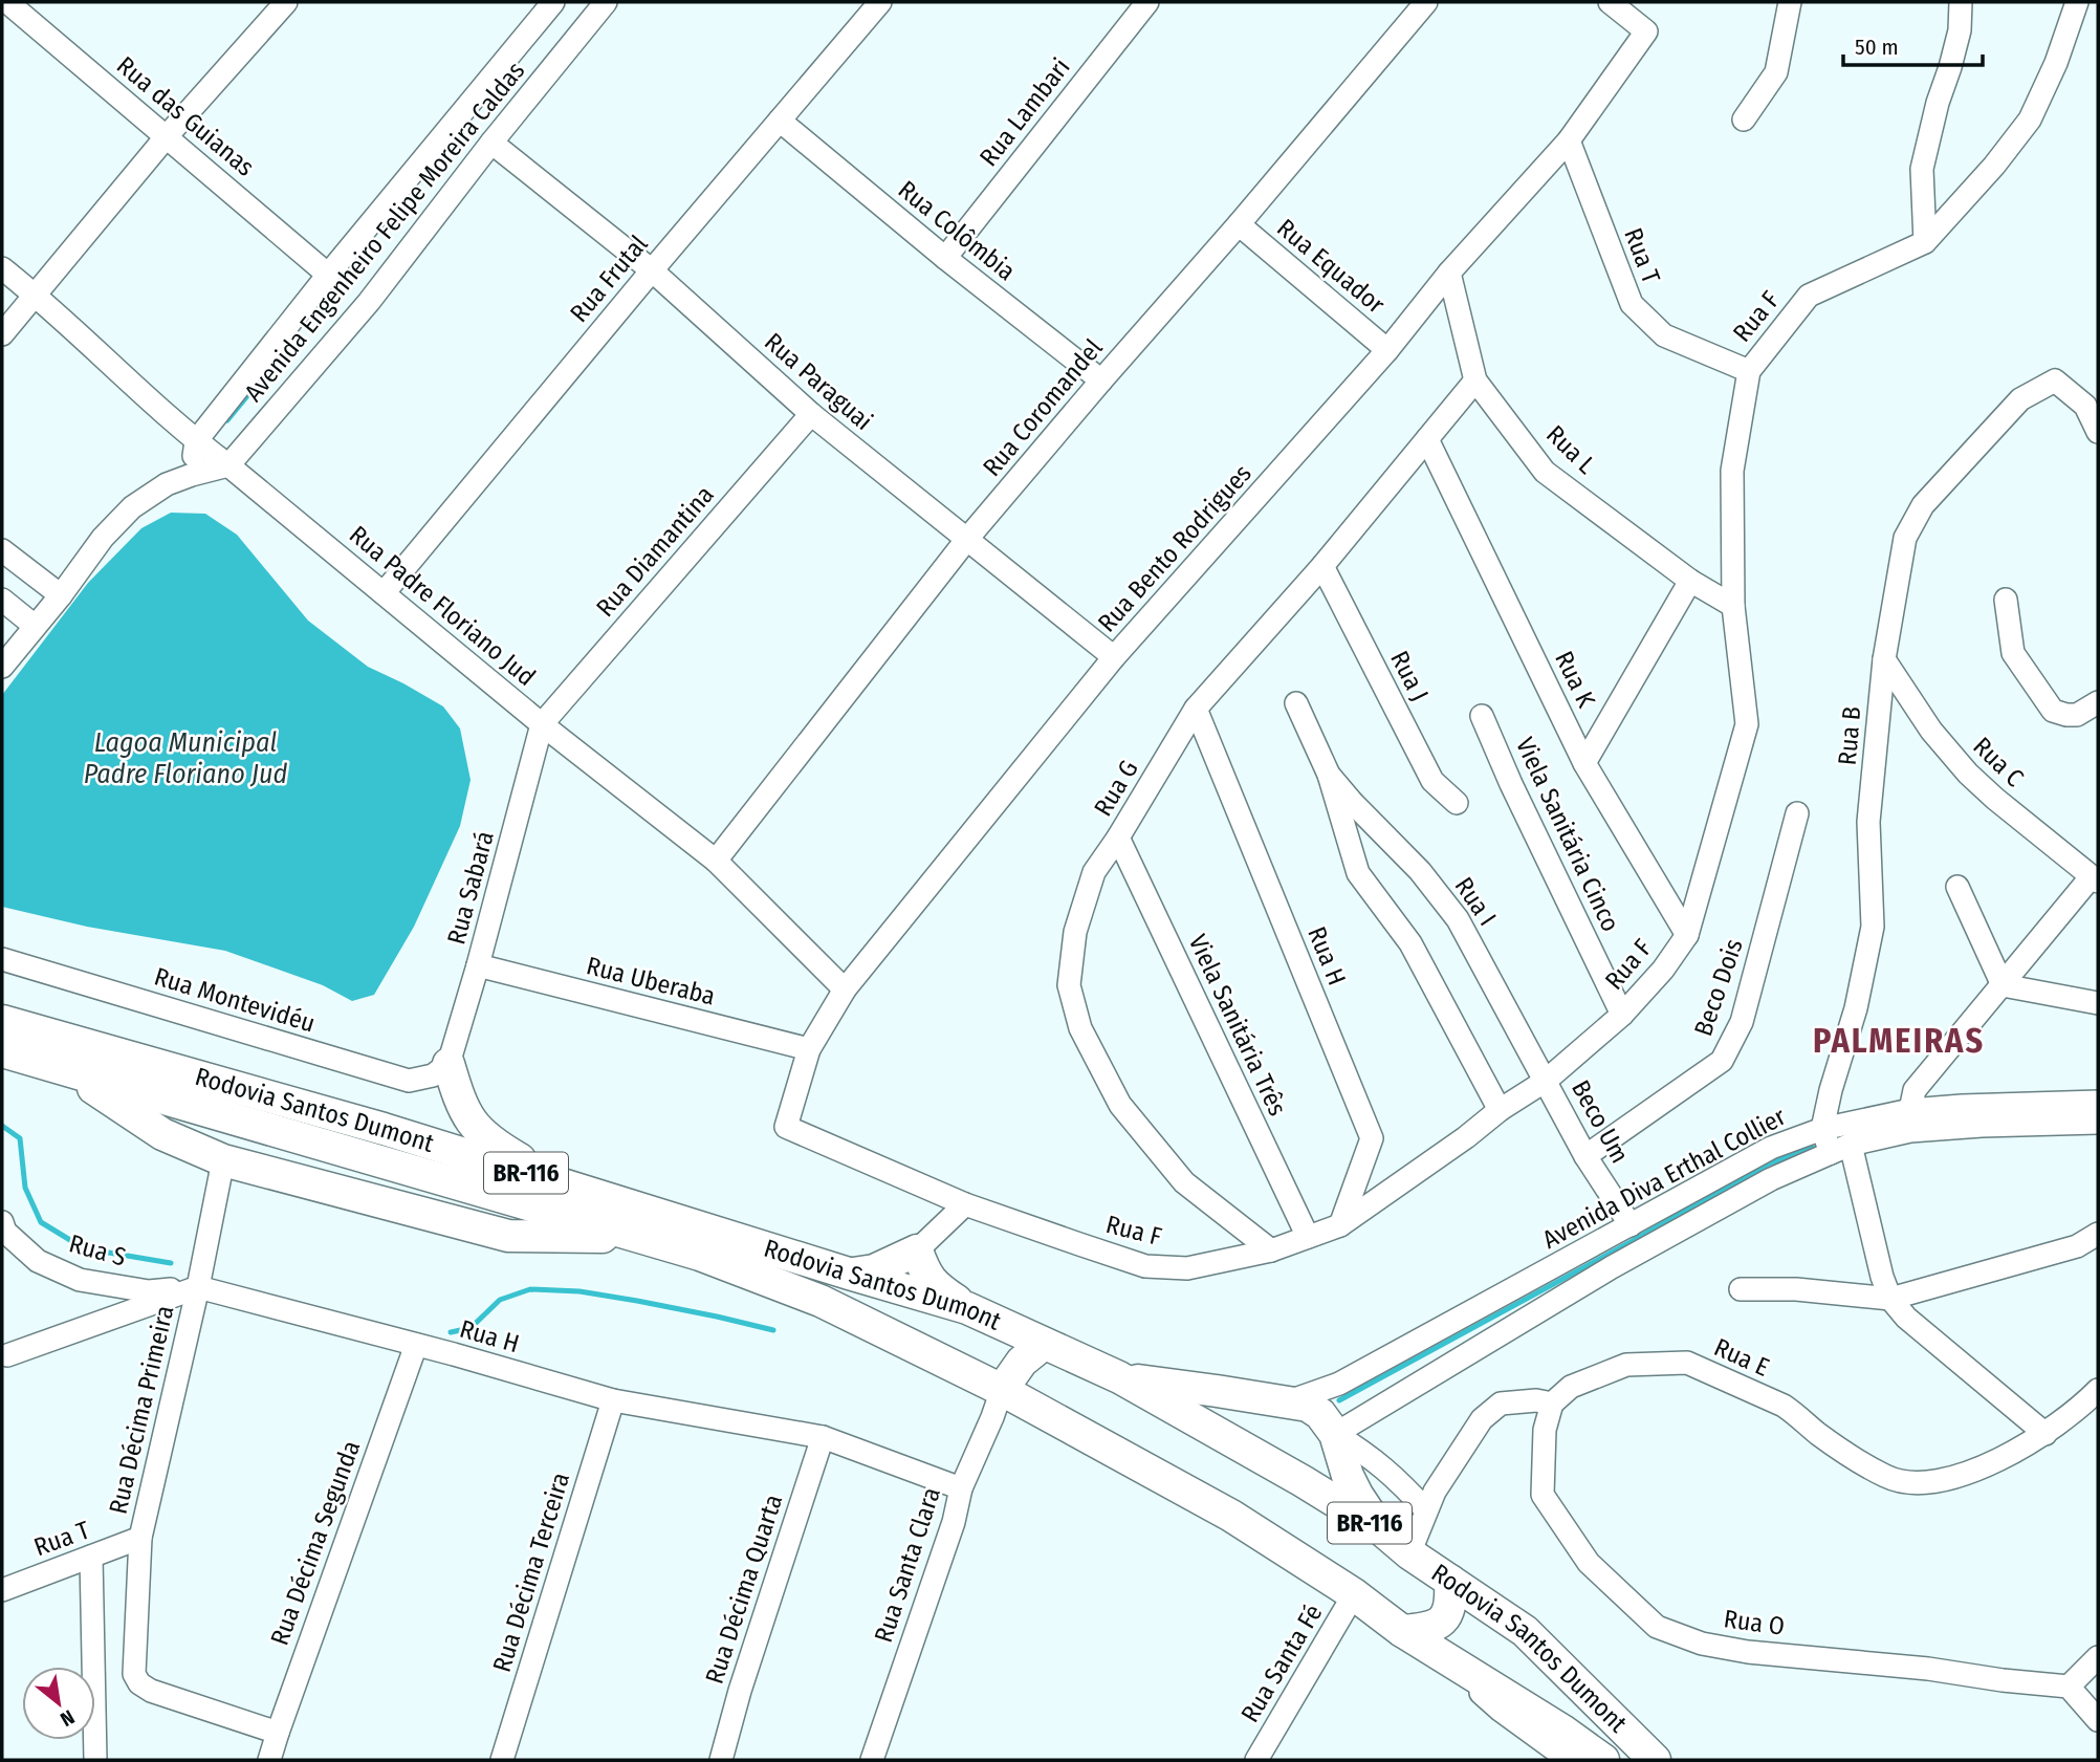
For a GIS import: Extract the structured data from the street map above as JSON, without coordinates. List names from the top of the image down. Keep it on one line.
{"streets":{"highway":["Rodovia Santos Dumont","BR-116"],"street":["Rua Lambari","Rua das Guianas","Rua Colômbia","Avenida Engenheiro Felipe Moreira Caldas","Rua T","Rua Equador","Rua Frutal","Rua F","Rua Paraguai","Rua Coromandel","Rua L","Rua Bento Rodrigues","Rua Diamantina","Rua Padre Floriano Jud","Rua J","Rua K","Rua B","Rua C","Rua G","Viela Sanitária Cinco","Rua Sabará","Rua I","Rua H","Rua Uberaba","Beco Dois","Rua Montevidéu","Viela Sanitária Três","Beco Um","Avenida Diva Erthal Collier","Rua S","Rua E","Rua Décima Primeira","Rua Décima Segunda","Rua Santa Clara","Rua Décima Terceira","Rua Décima Quarta","Rua O","Rua Santa Fé"]},"crossings":[["Rua Lambari","Rua Colômbia"],["Rua das Guianas","Avenida Engenheiro Felipe Moreira Caldas"],["Rua Colômbia","Rua Frutal"],["Rua Colômbia","Rua Coromandel"],["Avenida Engenheiro Felipe Moreira Caldas","Rua Paraguai"],["Avenida Engenheiro Felipe Moreira Caldas","Rua Padre Floriano Jud"],["Rua T","Rua F"],["Rua T","Rua Bento Rodrigues"],["Rua T","Rua Décima Primeira"],["Rua Equador","Rua Coromandel"],["Rua Equador","Rua Bento Rodrigues"],["Rua Frutal","Rua Paraguai"],["Rua Frutal","Rua Padre Floriano Jud"],["Rua F","Rua L"],["Rua F","Rua Bento Rodrigues"],["Rua F","Rua K"],["Rua F","Rua G"],["Rua F","Viela Sanitária Cinco"],["Rua F","Rua I"],["Rua F","Rua H"],["Rua F","Viela Sanitária Três"],["Rua F","Beco Um"],["Rua Paraguai","Rua Coromandel"],["Rua Paraguai","Rua Bento Rodrigues"],["Rua Paraguai","Rua Diamantina"],["Rua Coromandel","Rua Padre Floriano Jud"],["Rua L","Rua Bento Rodrigues"],["Rua L","Rua G"],["Rua Bento Rodrigues","Rua Padre Floriano Jud"],["Rua Bento Rodrigues","Rua Uberaba"],["Rua Diamantina","Rua Padre Floriano Jud"],["Rua Diamantina","Rua Sabará"],["Rua Padre Floriano Jud","Rua Sabará"],["Rua J","Rua G"],["Rua K","Rua G"],["Rua B","Rua C"],["Rua B","Avenida Diva Erthal Collier"],["Rua G","Rua H"],["Rua G","Viela Sanitária Três"],["Rua Sabará","Rua Uberaba"],["Rua Sabará","Rua Montevidéu"],["Rua I","Beco Um"],["Rua H","Rua S"],["Rua H","Rua Décima Primeira"],["Rua H","Rua Décima Segunda"],["Rua H","Rua Santa Clara"],["Rua H","Rua Décima Terceira"],["Rua H","Rua Décima Quarta"],["Beco Dois","Beco Um"],["Rodovia Santos Dumont","Rua Santa Clara"],["Rodovia Santos Dumont","Rua Santa Fé"],["Beco Um","Avenida Diva Erthal Collier"],["Rua S","Rua Décima Primeira"],["Rua E","Rua O"],["Rua Décima Primeira","Rua Décima Segunda"]],"districts":["PALMEIRAS"],"water":["Lagoa Municipal Padre Floriano Jud"],"scale_bar":"50 m","north":"bottom right"}
